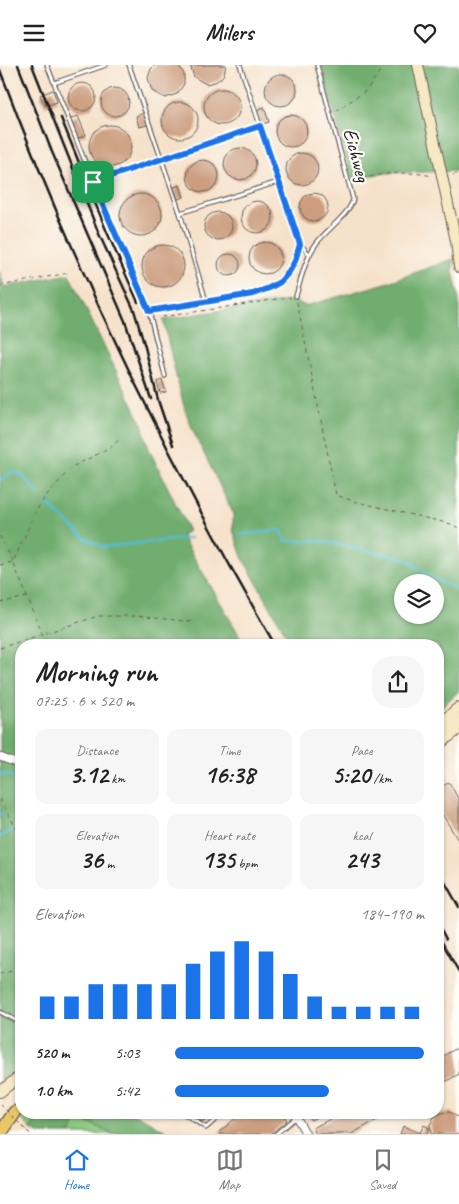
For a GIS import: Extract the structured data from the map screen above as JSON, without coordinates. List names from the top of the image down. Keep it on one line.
{"streets":{"lane":["Eichweg"]},"page":{"header":"Milers","heading":["Morning run","07:25 · 6 × 520 m"],"stats":[["Distance","3.12 km"],["Time","16:38"],["Pace","5:20 /km"],["Elevation","36 m"],["Heart rate","135 bpm"],["kcal","243"]],"chart":["Elevation","184–190 m"],"list":[{"name":"520 m","note":"5:03"},{"name":"1.0 km","note":"5:42"}],"tabs":["Home","Map","Saved"]}}
